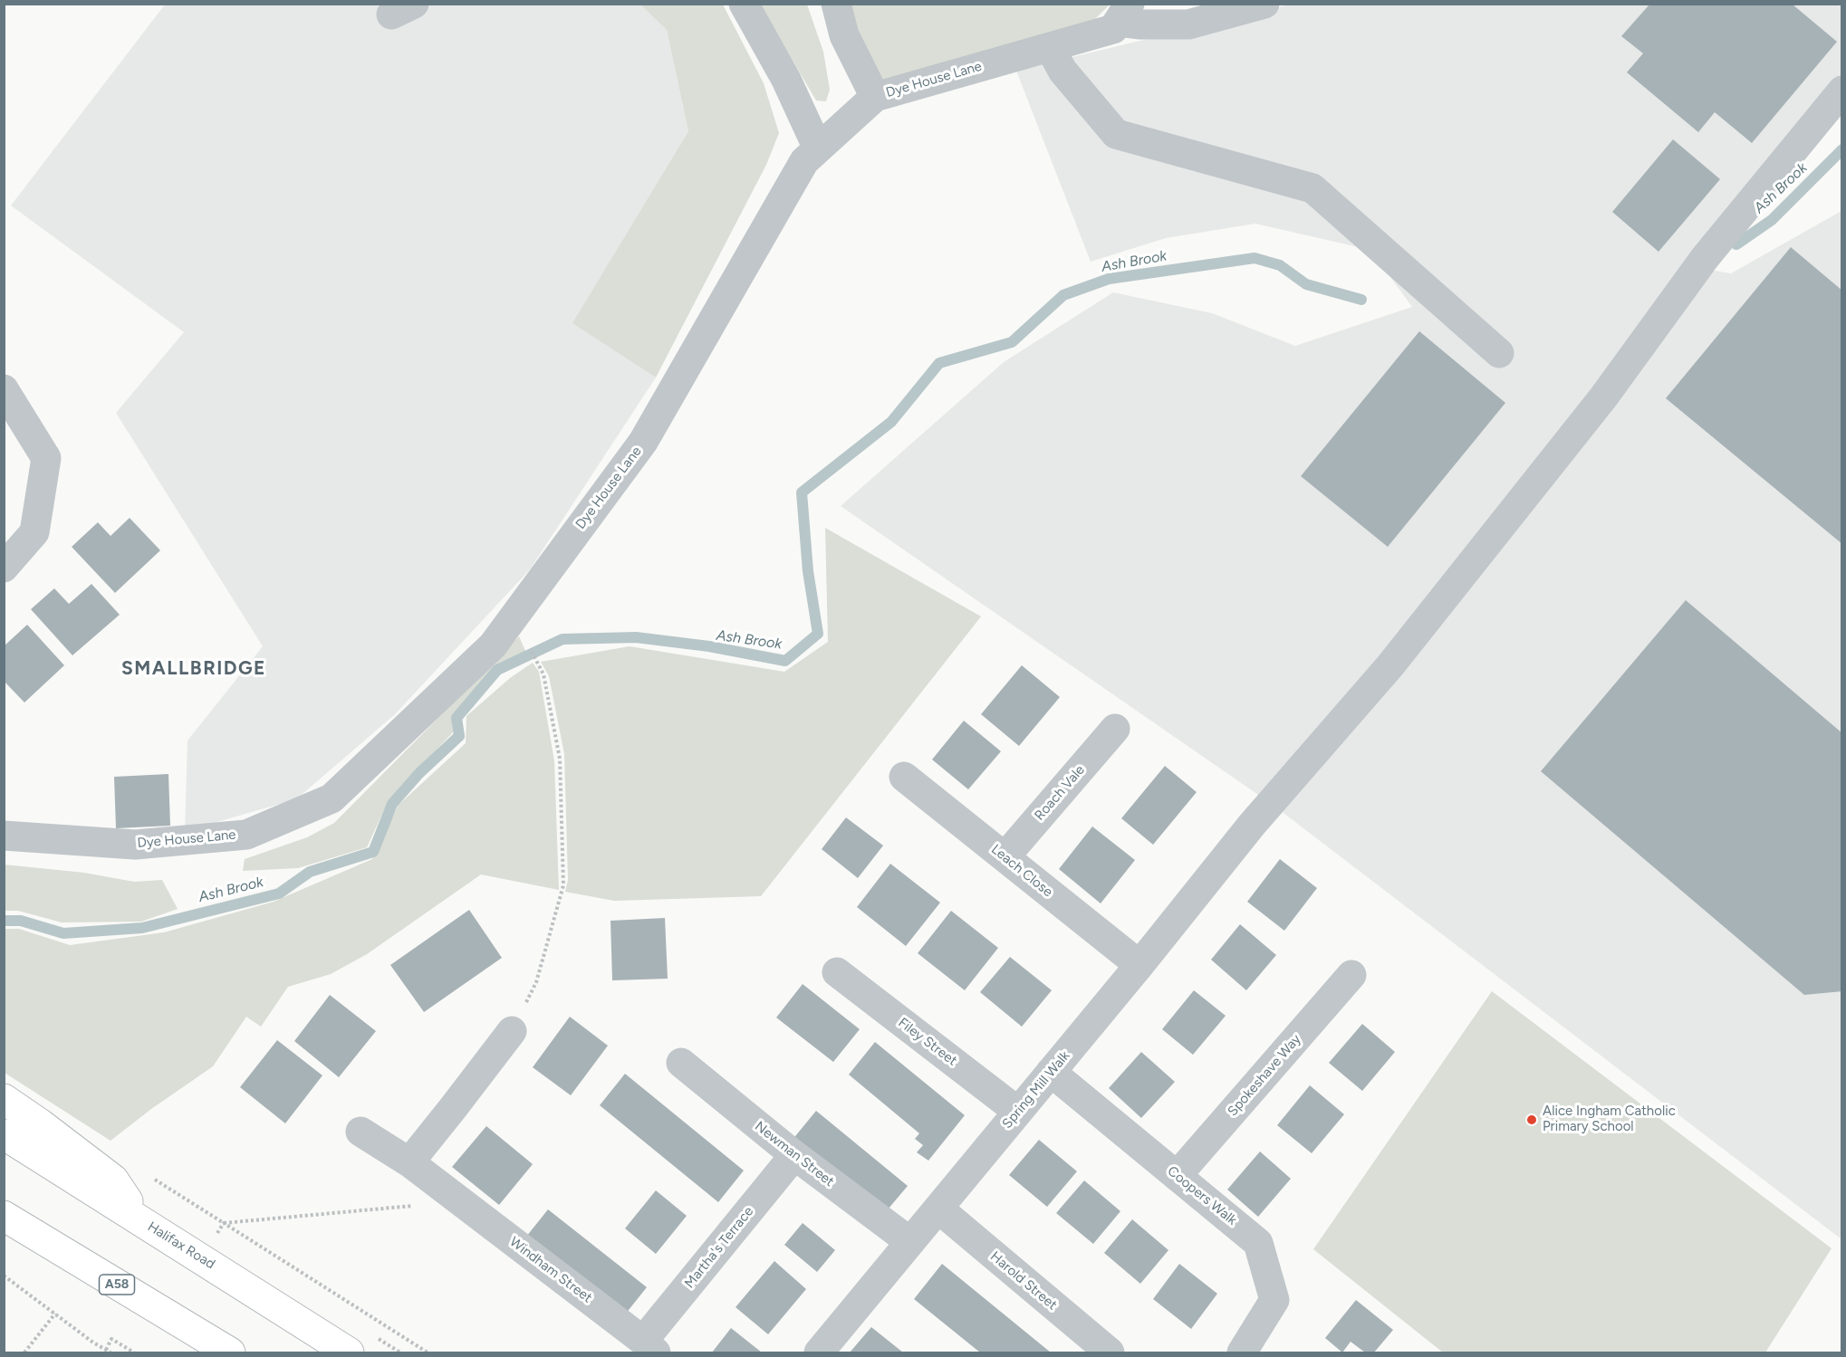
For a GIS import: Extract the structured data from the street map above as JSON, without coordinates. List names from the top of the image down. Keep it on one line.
{"streets":{"highway":["Halifax Road","A58"],"street":["Dye House Lane","Roach Vale","Leach Close","Filey Street","Spokeshave Way","Spring Mill Walk","Newman Street","Coopers Walk","Martha's Terrace","Windham Street","Harold Street"]},"crossings":[["Roach Vale","Leach Close"],["Leach Close","Spring Mill Walk"],["Filey Street","Spring Mill Walk"],["Spokeshave Way","Coopers Walk"],["Spring Mill Walk","Newman Street"],["Spring Mill Walk","Coopers Walk"],["Spring Mill Walk","Harold Street"],["Newman Street","Martha's Terrace"],["Martha's Terrace","Windham Street"]],"districts":["SMALLBRIDGE"],"water":["Ash Brook"],"places":["Alice Ingham Catholic Primary School"]}
